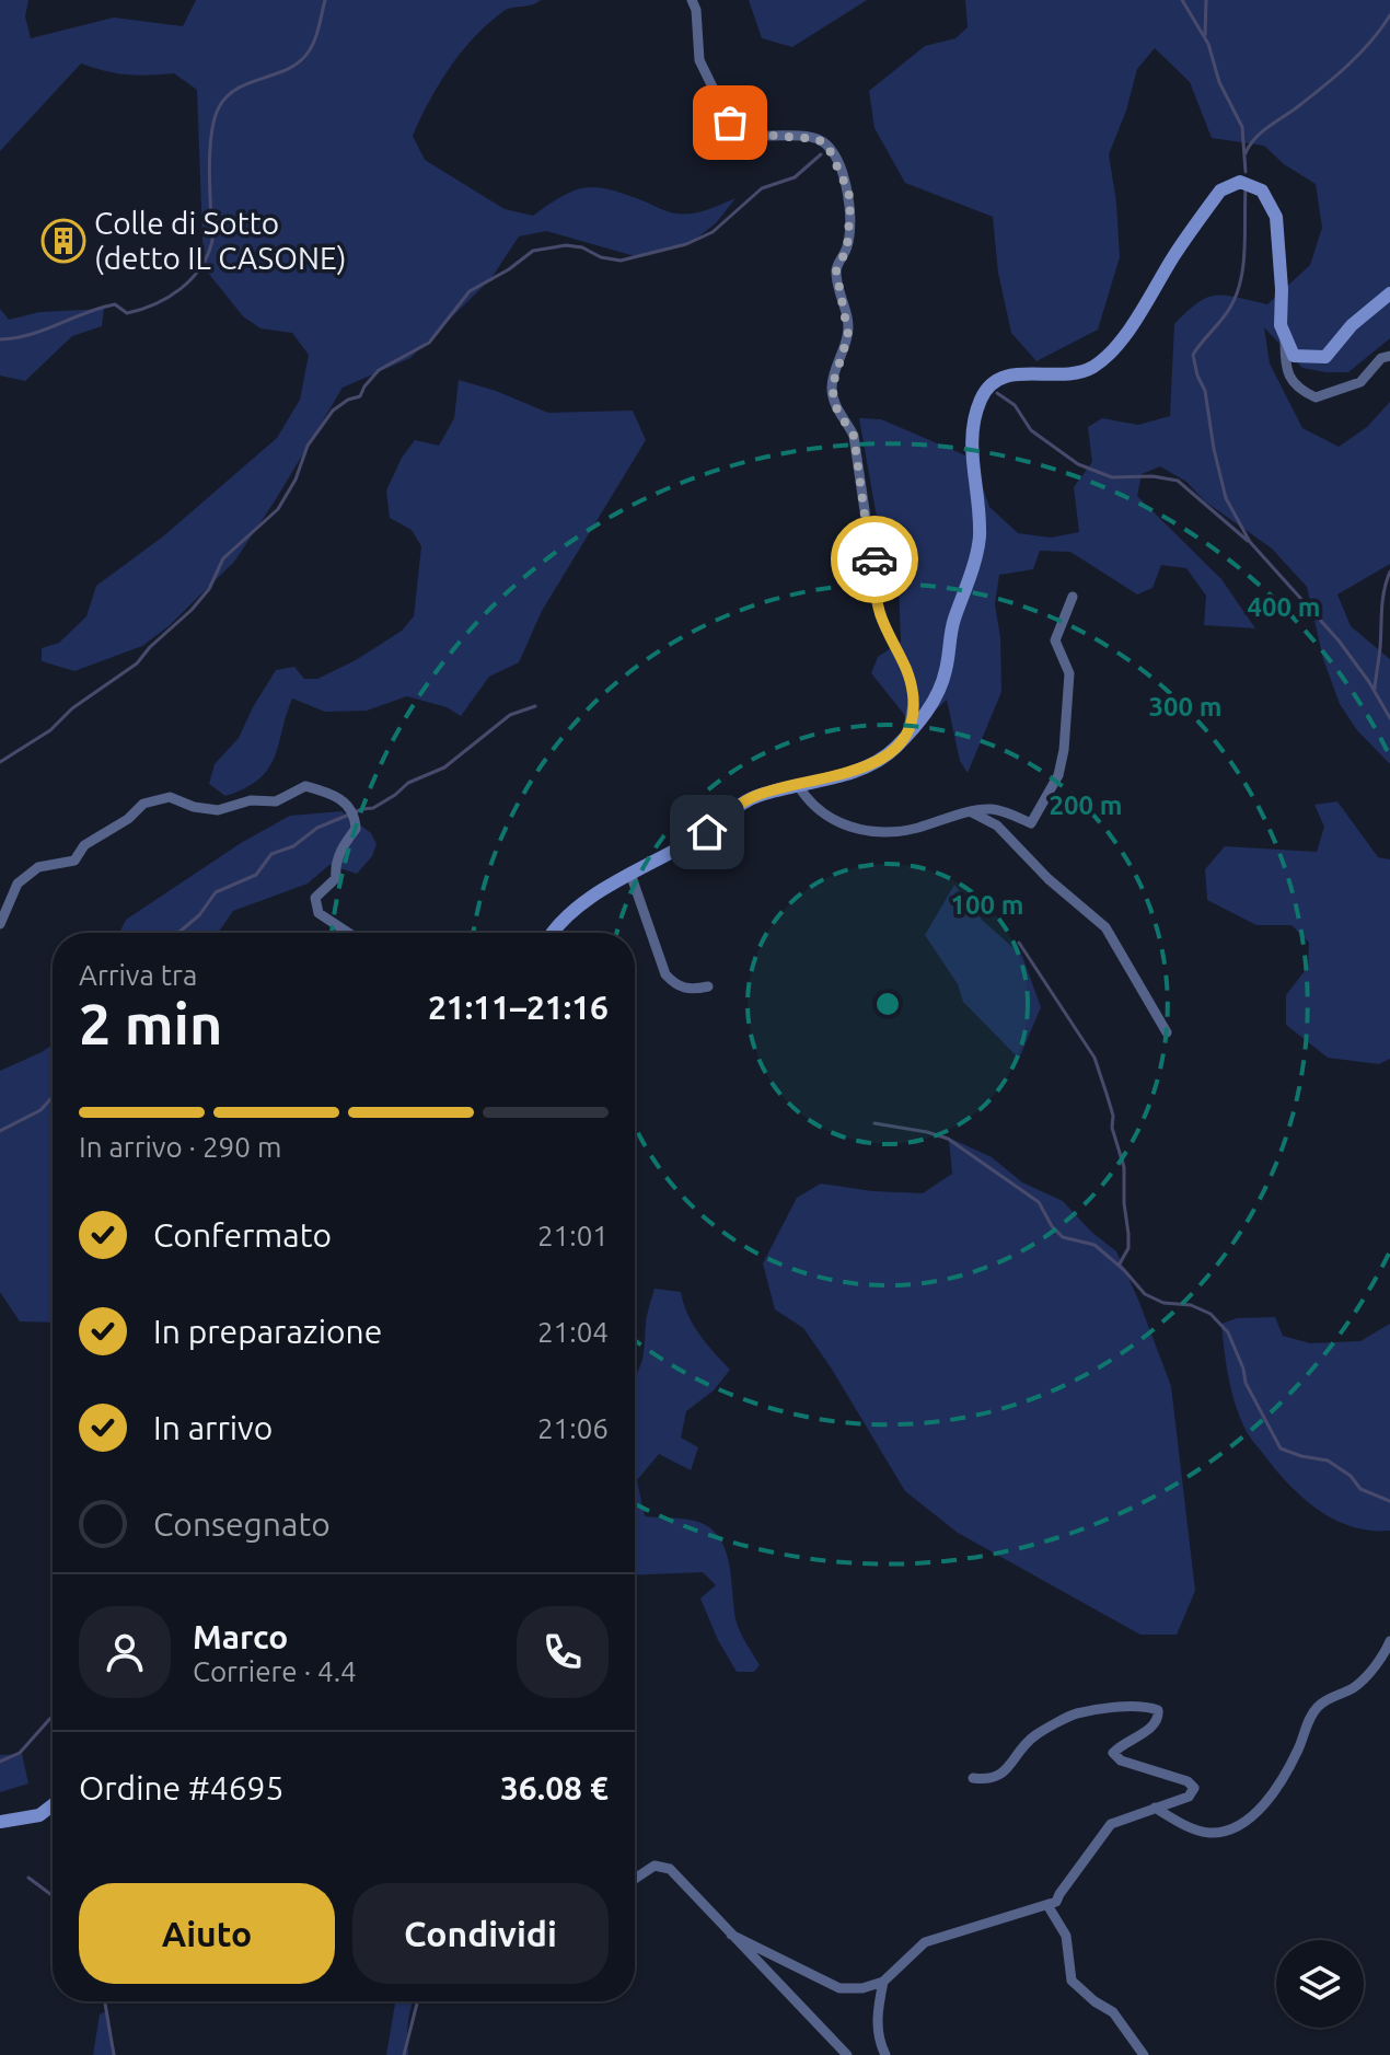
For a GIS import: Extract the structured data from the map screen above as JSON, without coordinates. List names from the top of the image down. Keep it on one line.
{"places":{"building":["Colle di Sotto (detto IL CASONE)"]},"page":{"heading":["2 min","Arriva tra","21:11–21:16"],"panel":["Marco","Corriere · 4.4","Ordine #4695","36.08 €"],"bar":"In arrivo · 290 m","list":[["Confermato","21:01"],["In preparazione","21:04"],["In arrivo","21:06"],"Consegnato"],"buttons":["Aiuto","Condividi"]},"rings":["400 m","300 m","200 m","100 m"]}
